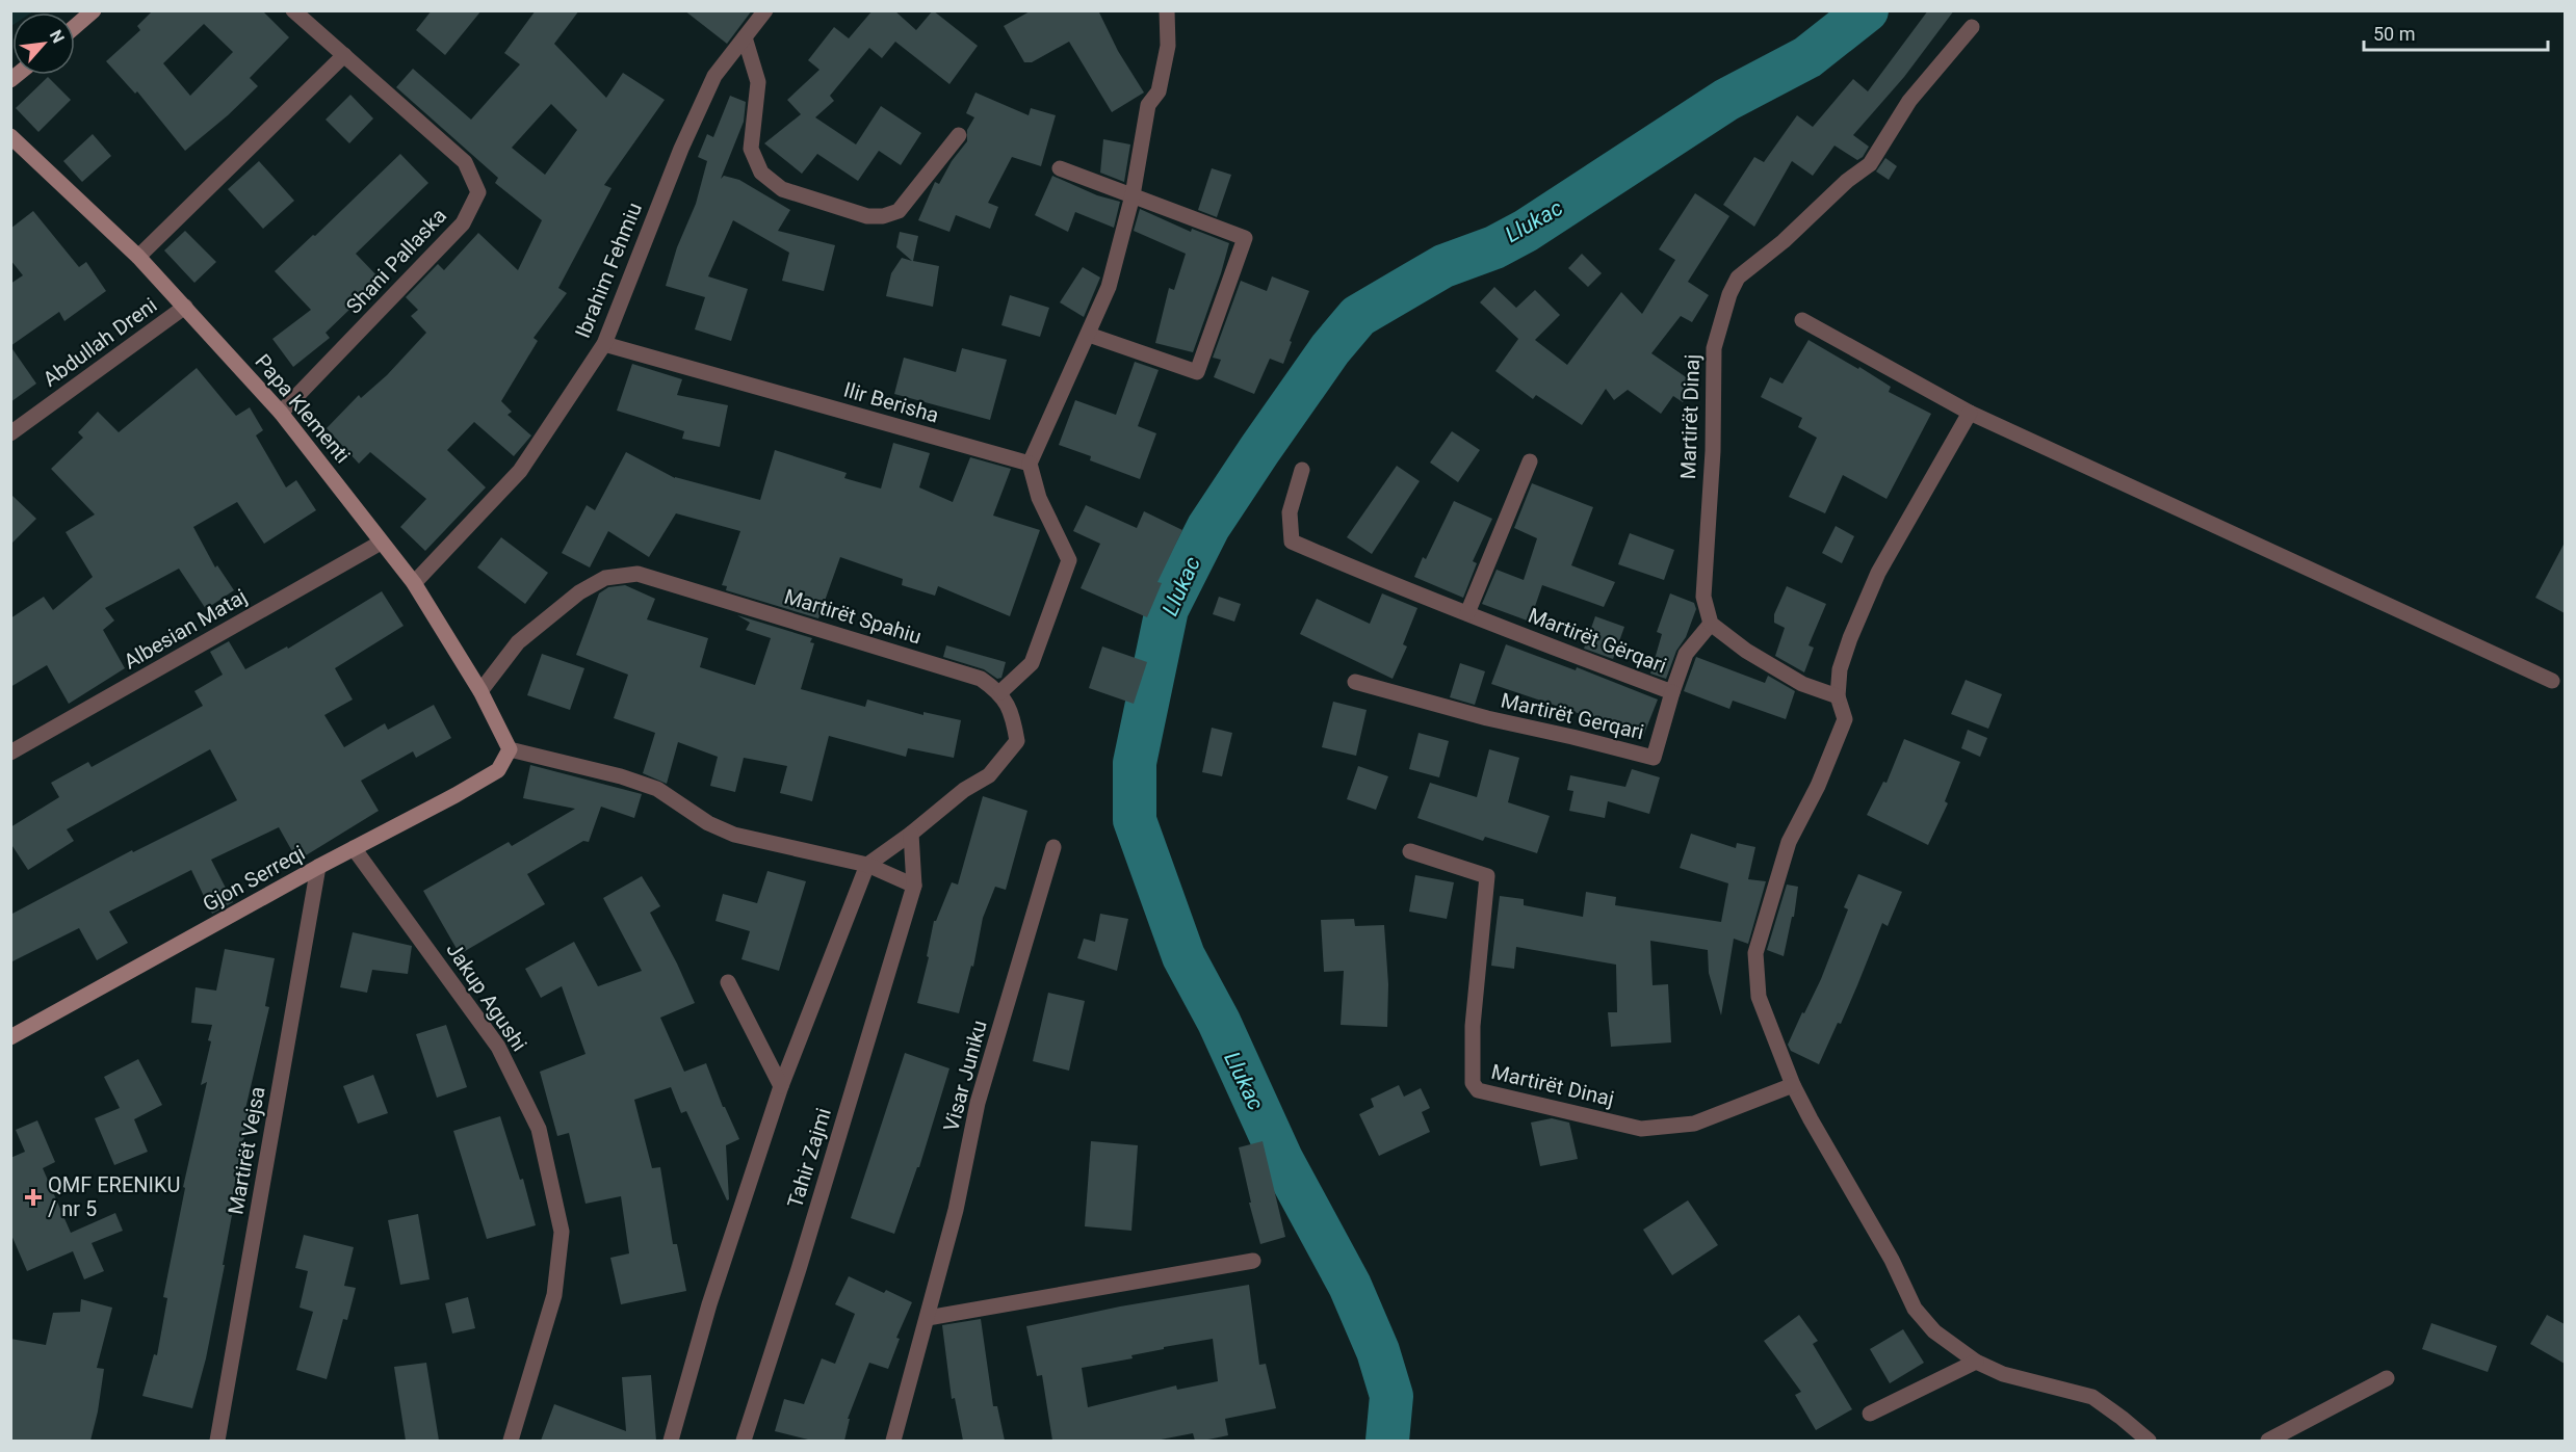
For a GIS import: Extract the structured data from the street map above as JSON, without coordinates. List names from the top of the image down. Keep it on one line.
{"streets":{"street":["Shani Pallaska","Ibrahim Fehmiu","Abdullah Dreni","Ilir Berisha","Papa Klementi","Martirët Dinaj","Martirët Spahiu","Albesian Mataj","Martirët Gërqari","Martirët Gerqari","Gjon Serreqi","Jakup Agushi","Visar Juniku","Martirët Vejsa","Tahir Zajmi"]},"crossings":[["Shani Pallaska","Papa Klementi"],["Ibrahim Fehmiu","Ilir Berisha"],["Ibrahim Fehmiu","Papa Klementi"],["Abdullah Dreni","Papa Klementi"],["Papa Klementi","Martirët Spahiu"],["Papa Klementi","Albesian Mataj"],["Papa Klementi","Gjon Serreqi"],["Martirët Dinaj","Martirët Gërqari"],["Martirët Gërqari","Martirët Gerqari"],["Gjon Serreqi","Jakup Agushi"],["Gjon Serreqi","Martirët Vejsa"]],"water":["Llukac"],"places":{"health":["QMF ERENIKU / nr 5"]},"scale_bar":"50 m","north":"top right"}
